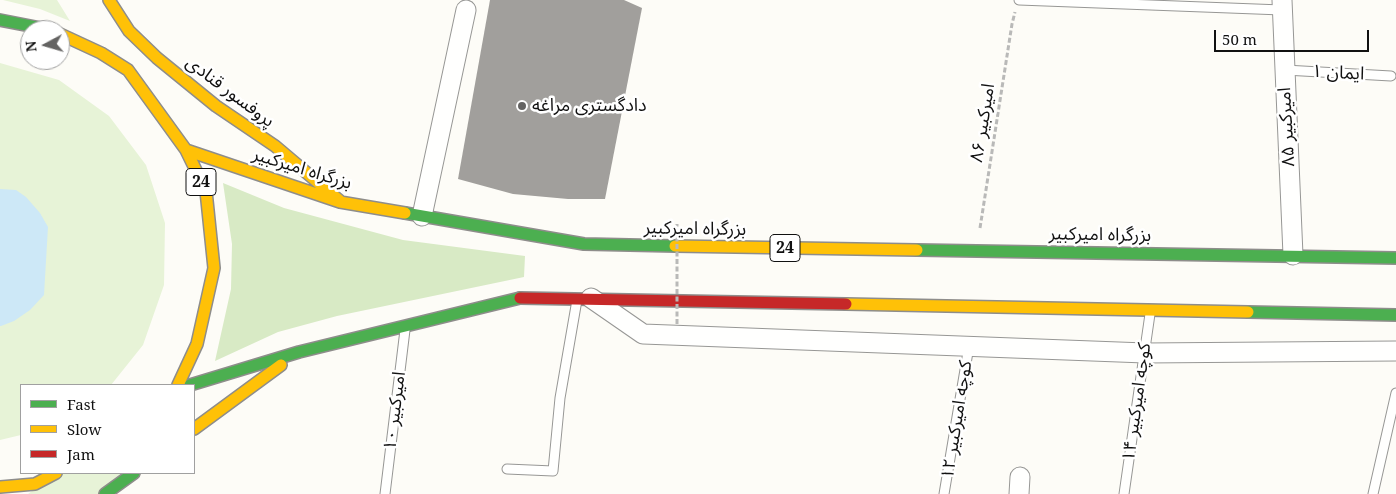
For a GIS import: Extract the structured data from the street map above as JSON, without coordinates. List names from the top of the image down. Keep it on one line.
{"streets":{"main road":["پروفسور قنادی","بزرگراه امیرکبیر","24"],"street":["امیرکبیر ۸۵"],"lane":["ایمان ۱","کوچه امیرکبیر ۱۴","امیرکبیر ۱۰","کوچه امیرکبیر ۱۲"],"path":["امیرکبیر ۸۶"]},"crossings":[["ایمان ۱","امیرکبیر ۸۵"],["پروفسور قنادی","بزرگراه امیرکبیر"],["امیرکبیر ۸۶","بزرگراه امیرکبیر"],["امیرکبیر ۸۵","بزرگراه امیرکبیر"],["بزرگراه امیرکبیر","24"]],"places":["دادگستری مراغه"],"legend":["Fast","Slow","Jam"],"scale_bar":"50 m","north":"left"}
